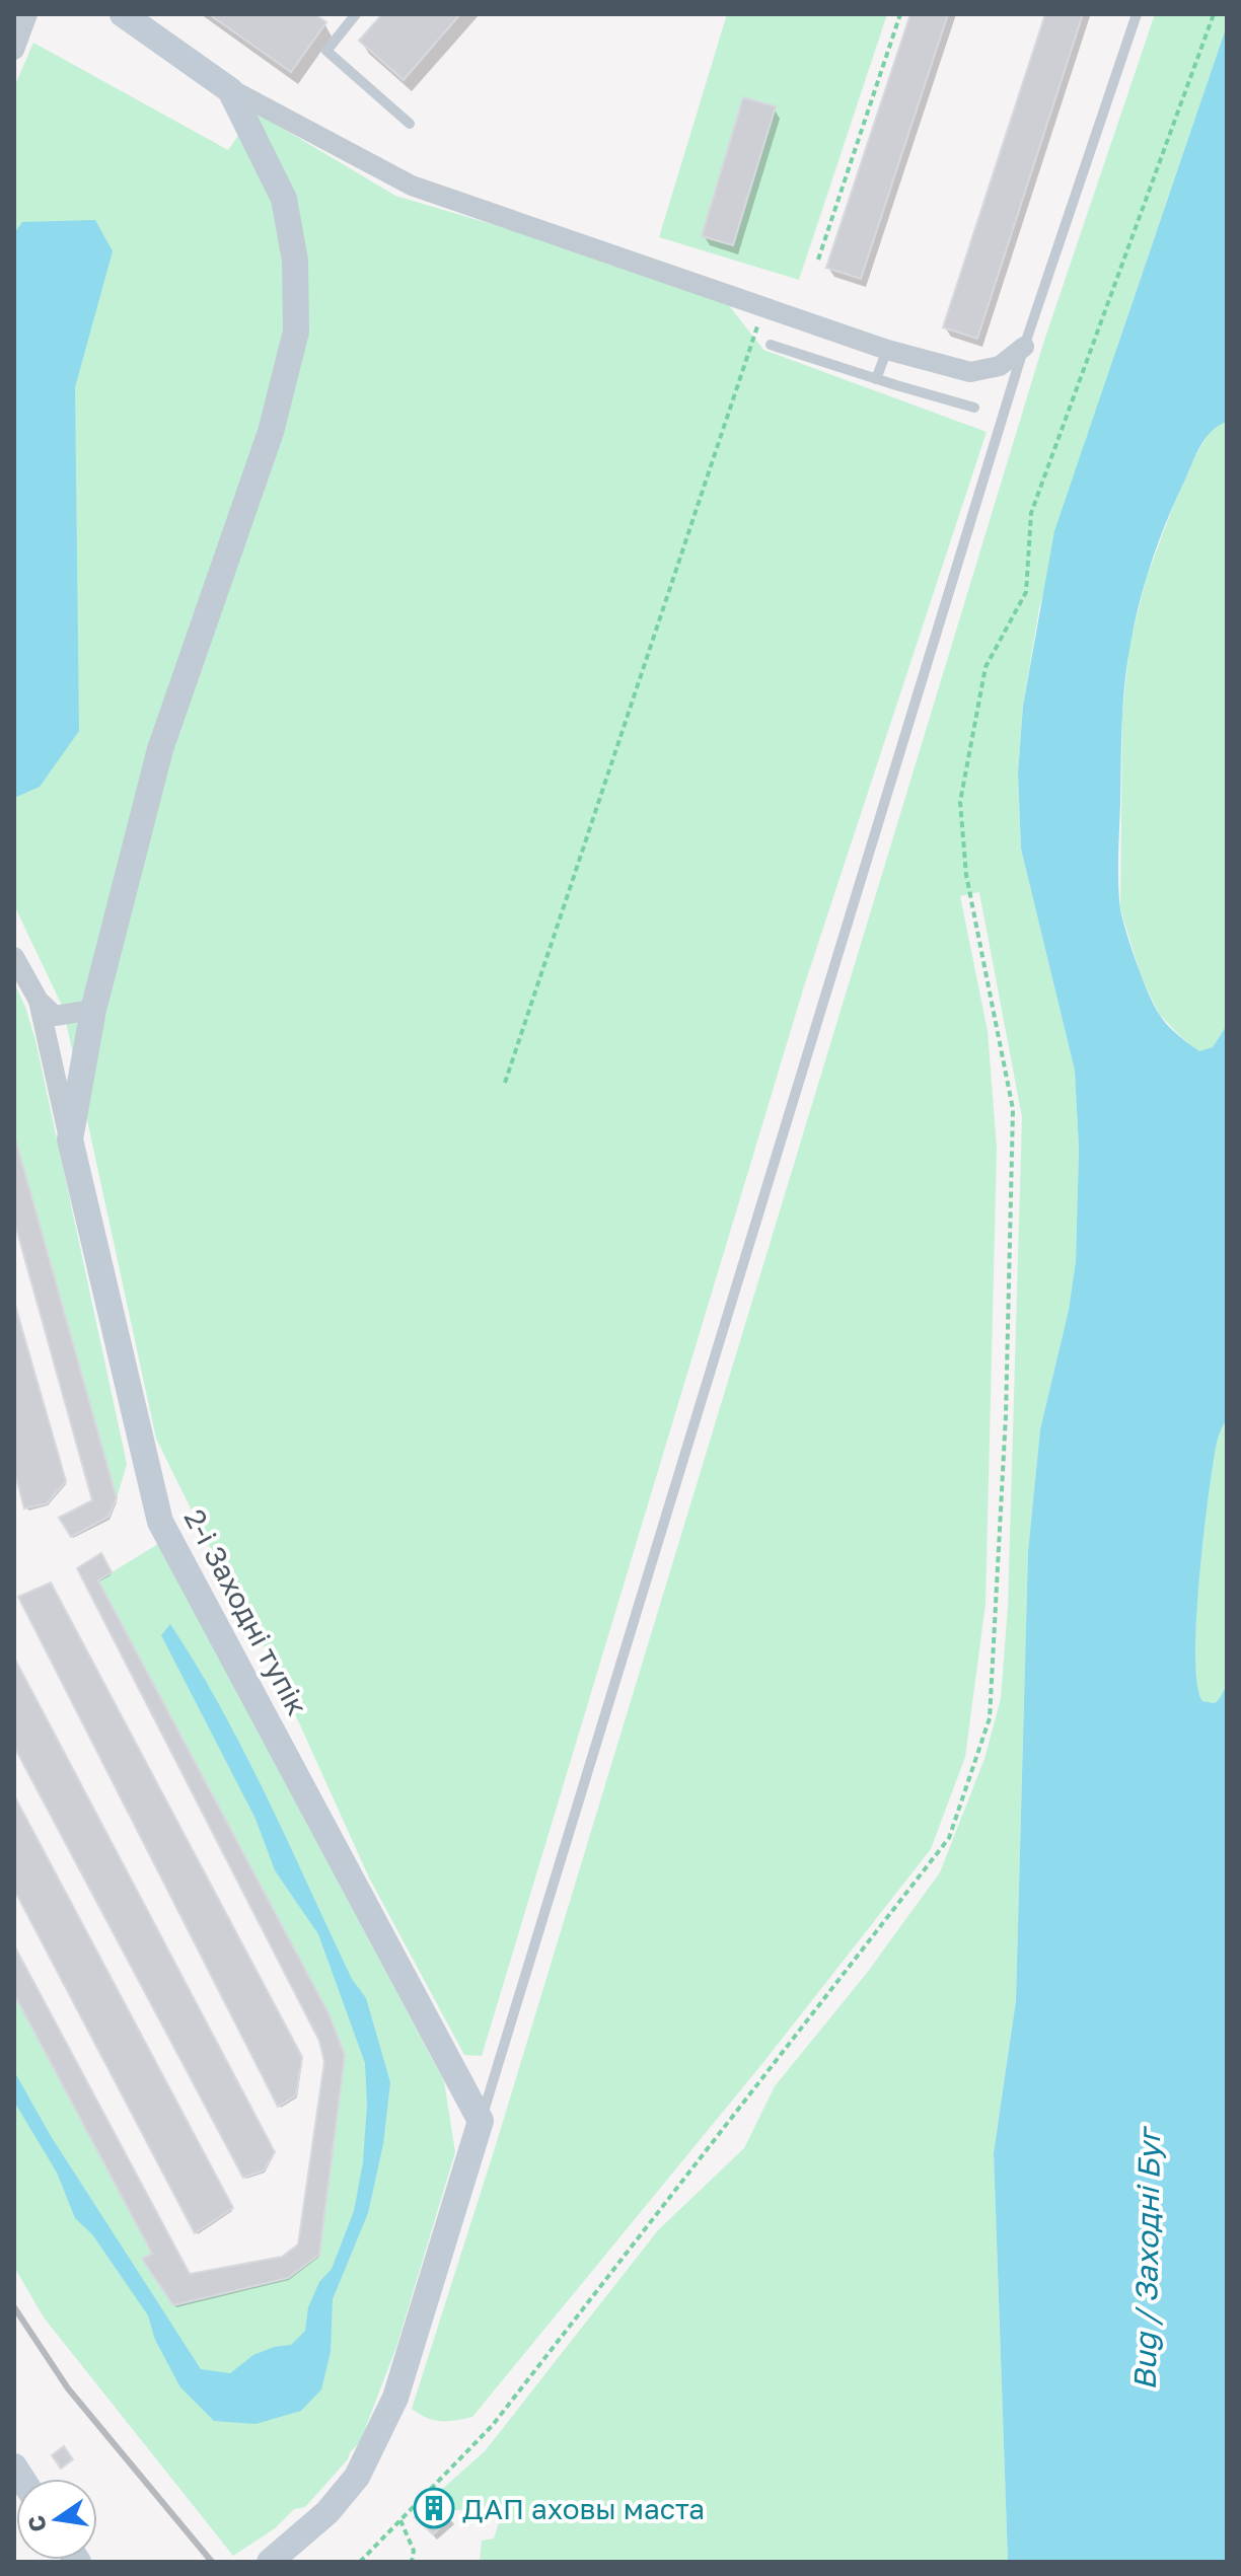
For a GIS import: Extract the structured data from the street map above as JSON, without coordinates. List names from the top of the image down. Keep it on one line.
{"streets":{"main road":["2-і Заходні тупік"]},"water":["Bug / Заходні Буг"],"places":{"building":["ДАП аховы маста"]},"north":"left"}
